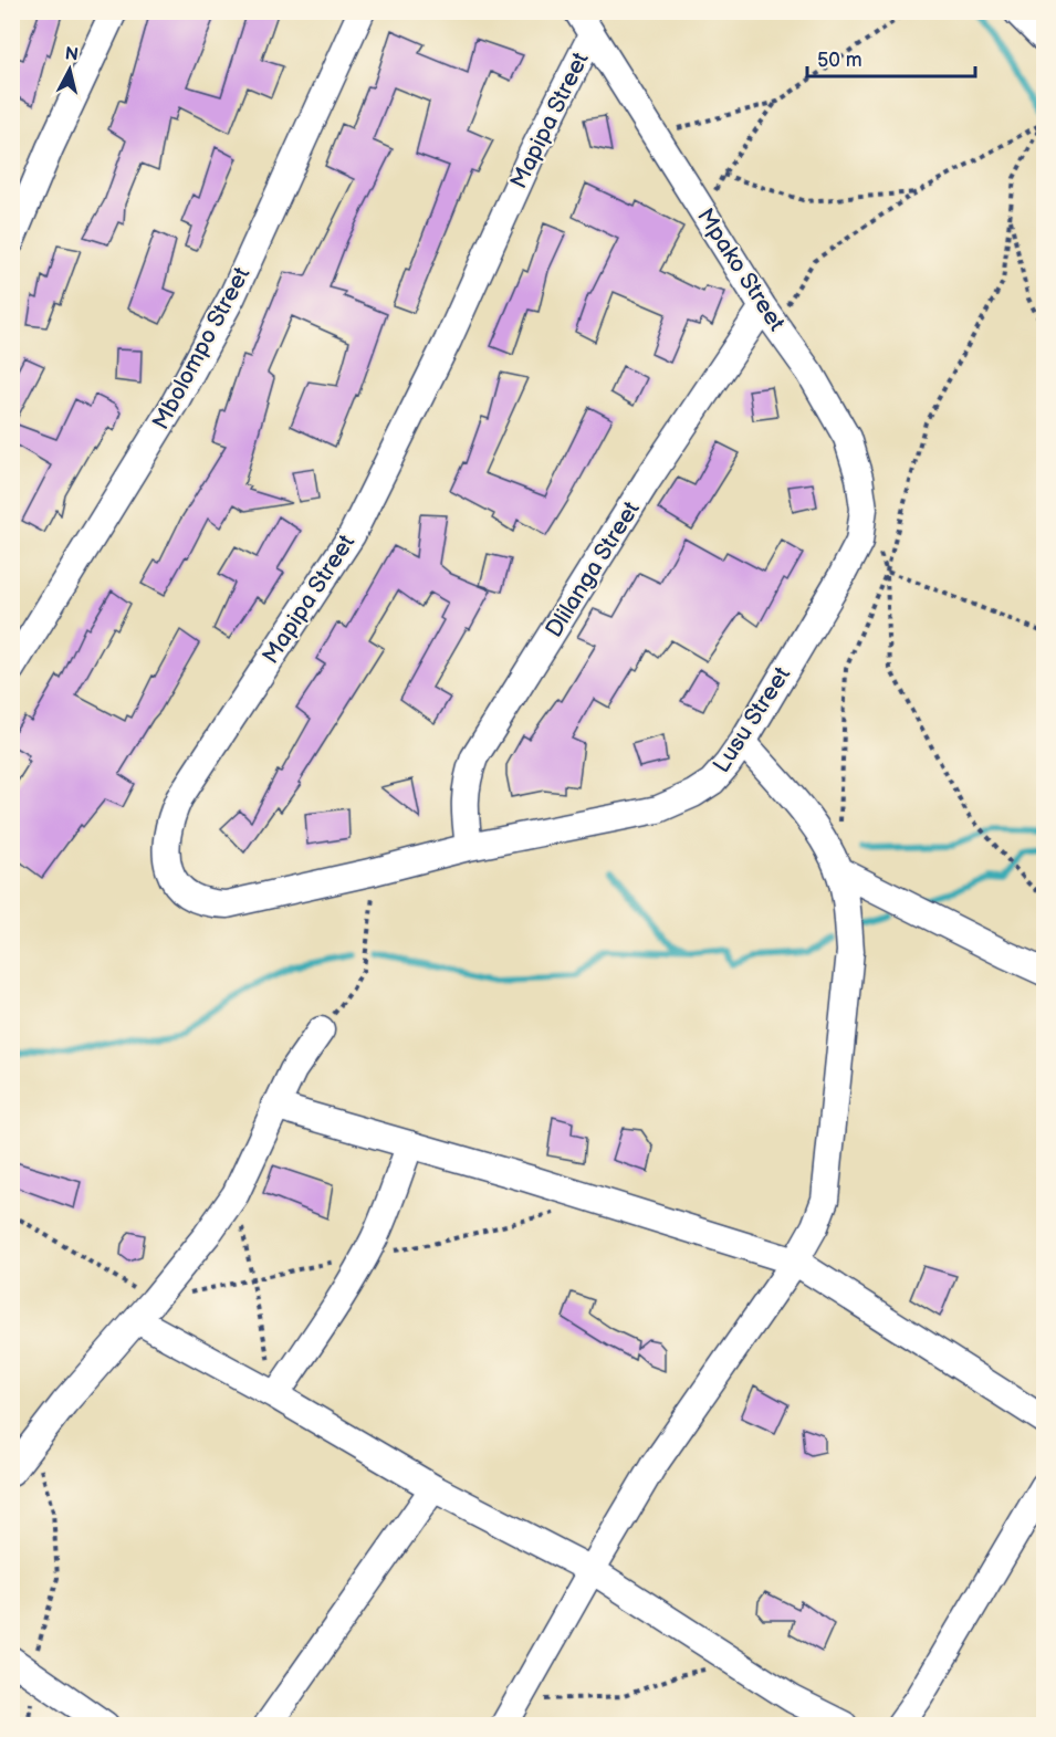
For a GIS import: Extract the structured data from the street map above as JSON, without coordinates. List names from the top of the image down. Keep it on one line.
{"streets":{"street":["Mapipa Street","Mpako Street","Mbolompo Street","Dlilanga Street","Lusu Street"]},"crossings":[["Mapipa Street","Mpako Street"],["Mapipa Street","Dlilanga Street"],["Mapipa Street","Lusu Street"],["Mpako Street","Dlilanga Street"],["Mpako Street","Lusu Street"],["Dlilanga Street","Lusu Street"]],"scale_bar":"50 m","north":"top"}
